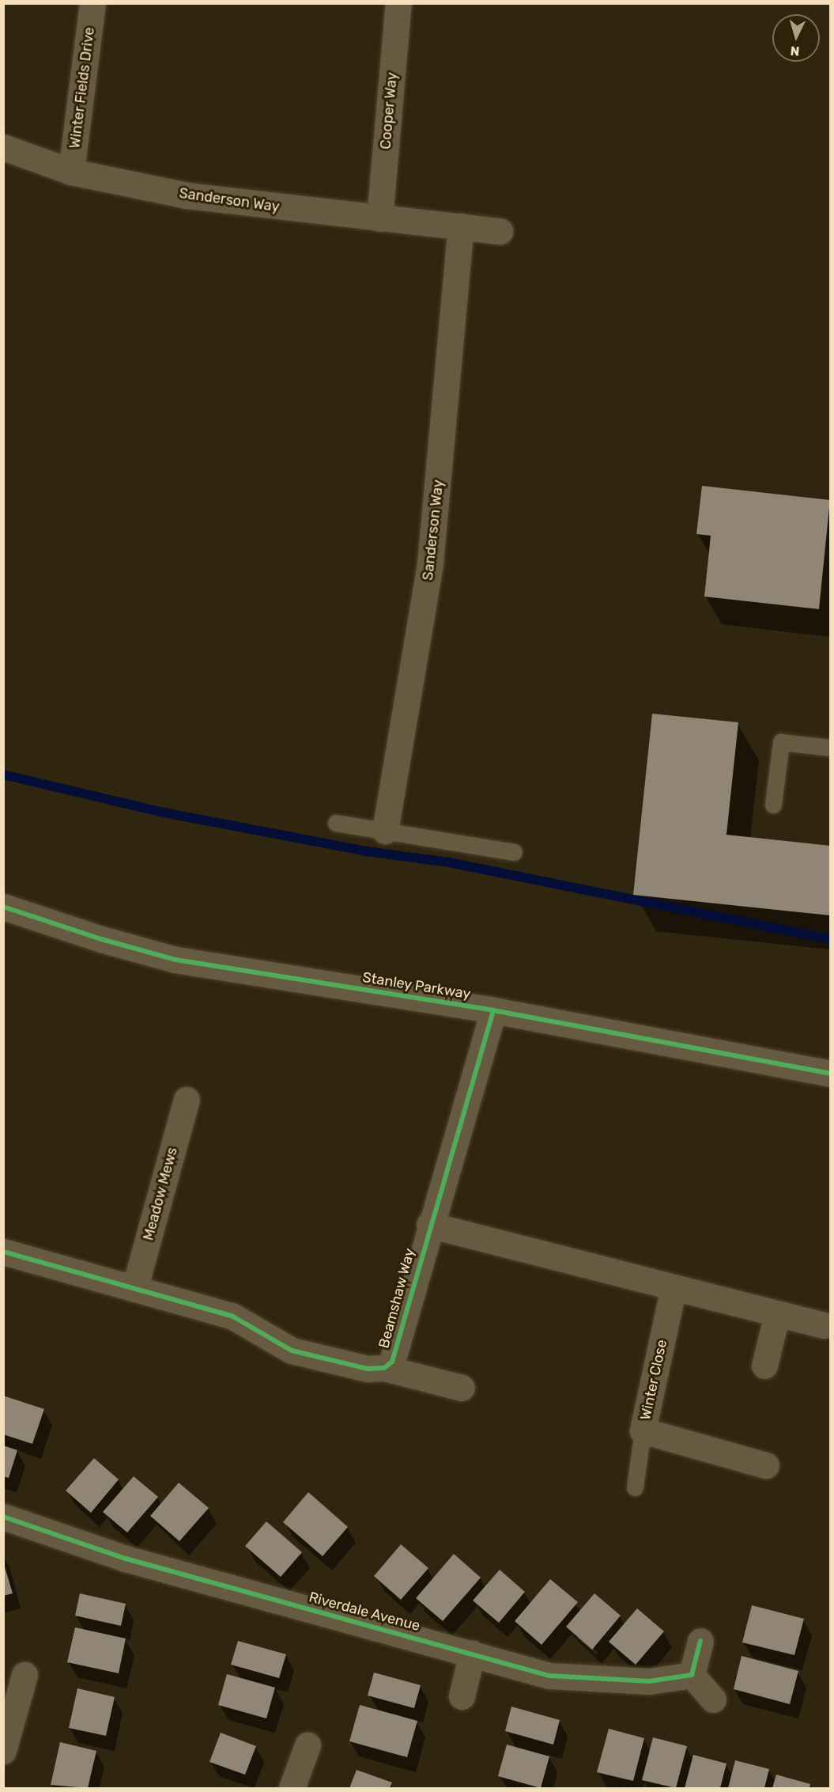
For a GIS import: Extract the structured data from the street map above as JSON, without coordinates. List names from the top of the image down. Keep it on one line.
{"streets":{"street":["Winter Fields Drive","Cooper Way","Sanderson Way","Stanley Parkway","Meadow Mews","Beamshaw Way","Winter Close","Riverdale Avenue"]},"crossings":[["Winter Fields Drive","Sanderson Way"],["Cooper Way","Sanderson Way"],["Stanley Parkway","Beamshaw Way"],["Meadow Mews","Beamshaw Way"]],"north":"bottom"}
